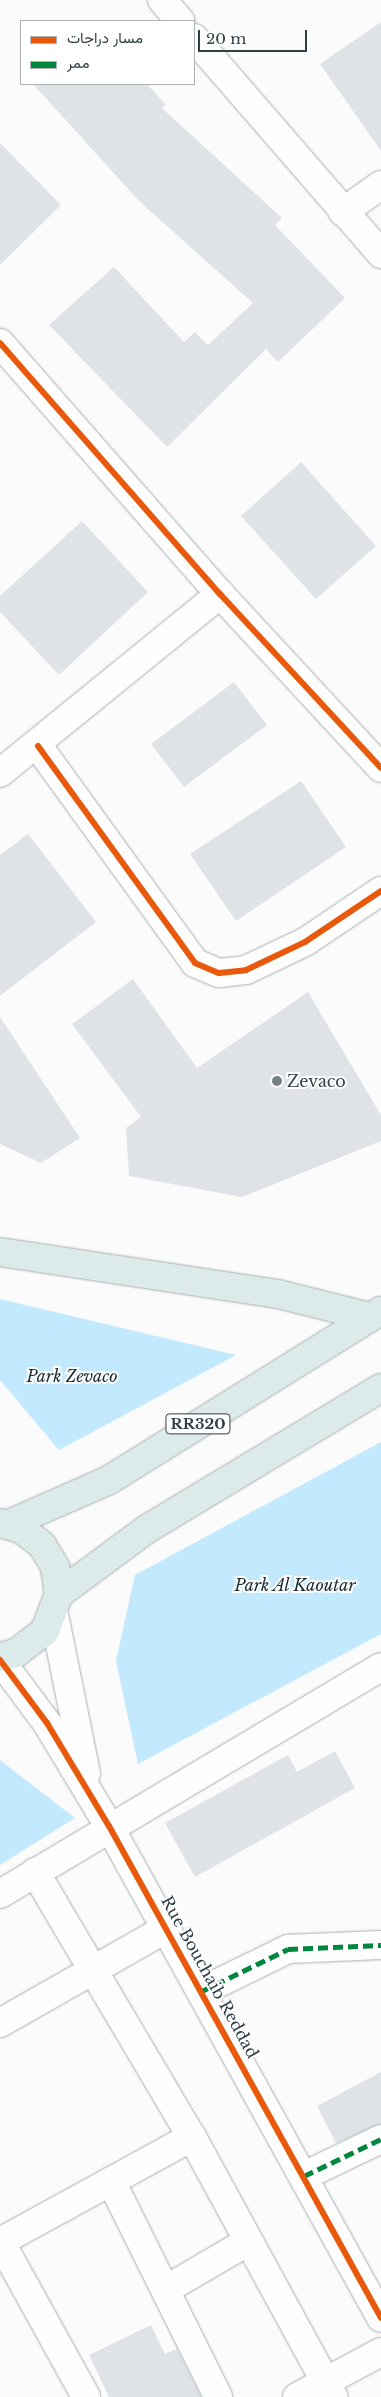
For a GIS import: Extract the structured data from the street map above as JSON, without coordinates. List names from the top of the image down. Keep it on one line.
{"streets":{"main road":["RR320"],"street":["Rue Bouchaib Reddad"]},"crossings":[["RR320","Rue Bouchaib Reddad"]],"parks":["Park Zevaco","Park Al Kaoutar"],"places":["Zevaco"],"legend":["مسار دراجات","ممر"],"scale_bar":"20 m"}
